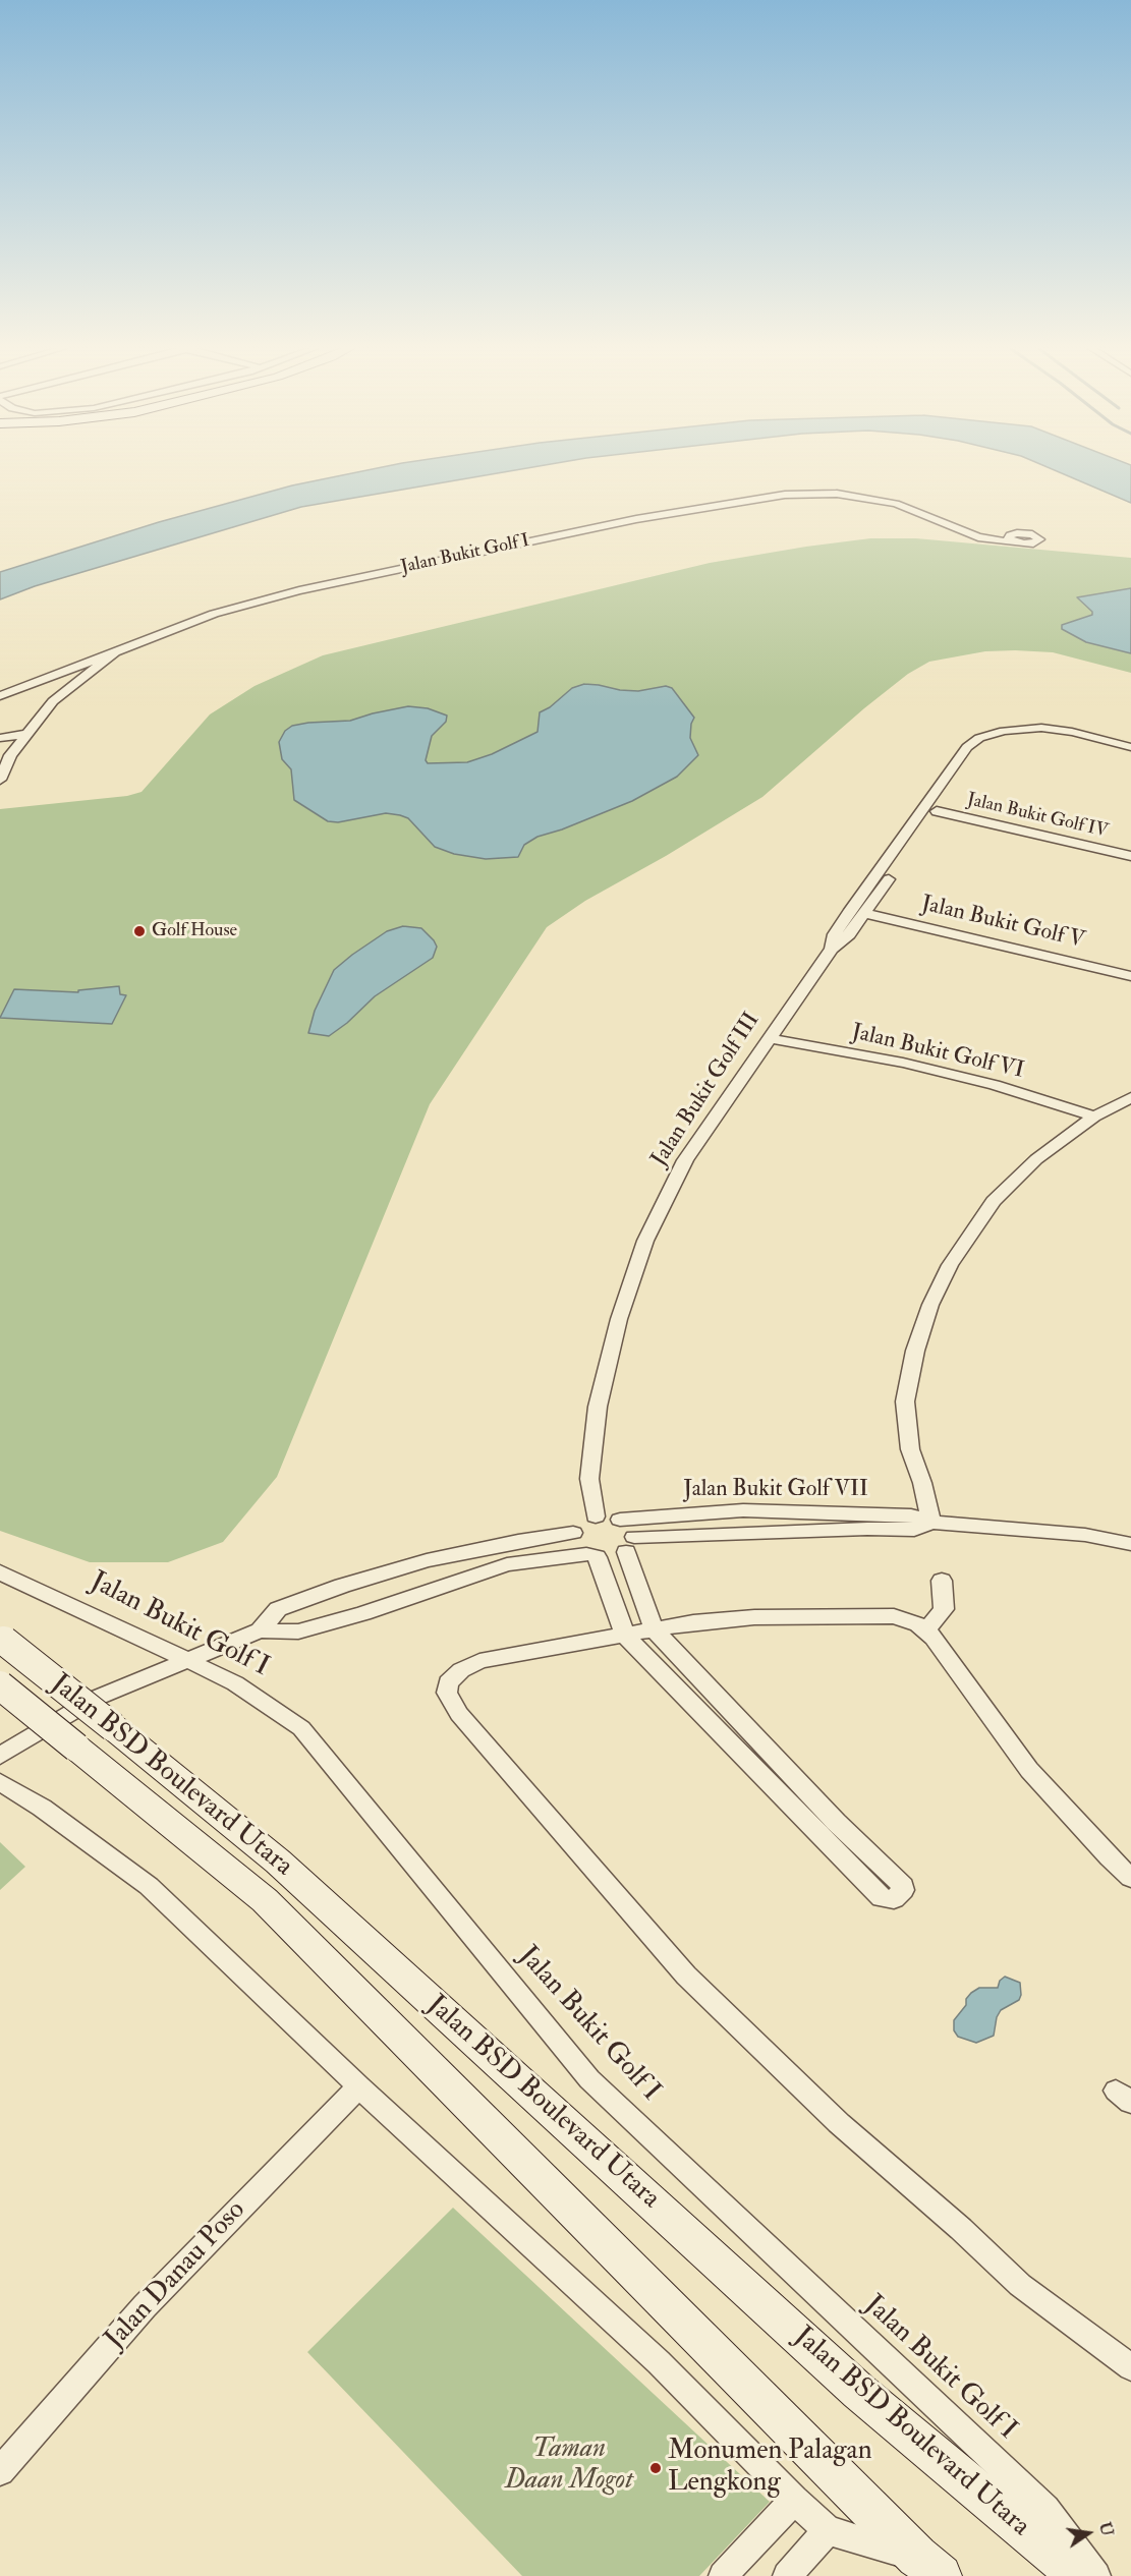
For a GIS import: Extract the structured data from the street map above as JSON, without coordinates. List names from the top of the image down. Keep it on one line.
{"streets":{"main road":["Jalan BSD Boulevard Utara"],"street":["Jalan Bukit Golf I","Jalan Bukit Golf IV","Jalan Bukit Golf V","Jalan Bukit Golf VI","Jalan Bukit Golf III","Jalan Bukit Golf VII","Jalan Danau Poso"]},"crossings":[["Jalan Bukit Golf IV","Jalan Bukit Golf III"],["Jalan Bukit Golf V","Jalan Bukit Golf III"],["Jalan Bukit Golf VI","Jalan Bukit Golf III"],["Jalan Bukit Golf III","Jalan Bukit Golf VII"]],"parks":["Taman Daan Mogot"],"places":["Golf House","Monumen Palagan Lengkong"],"north":"right"}
